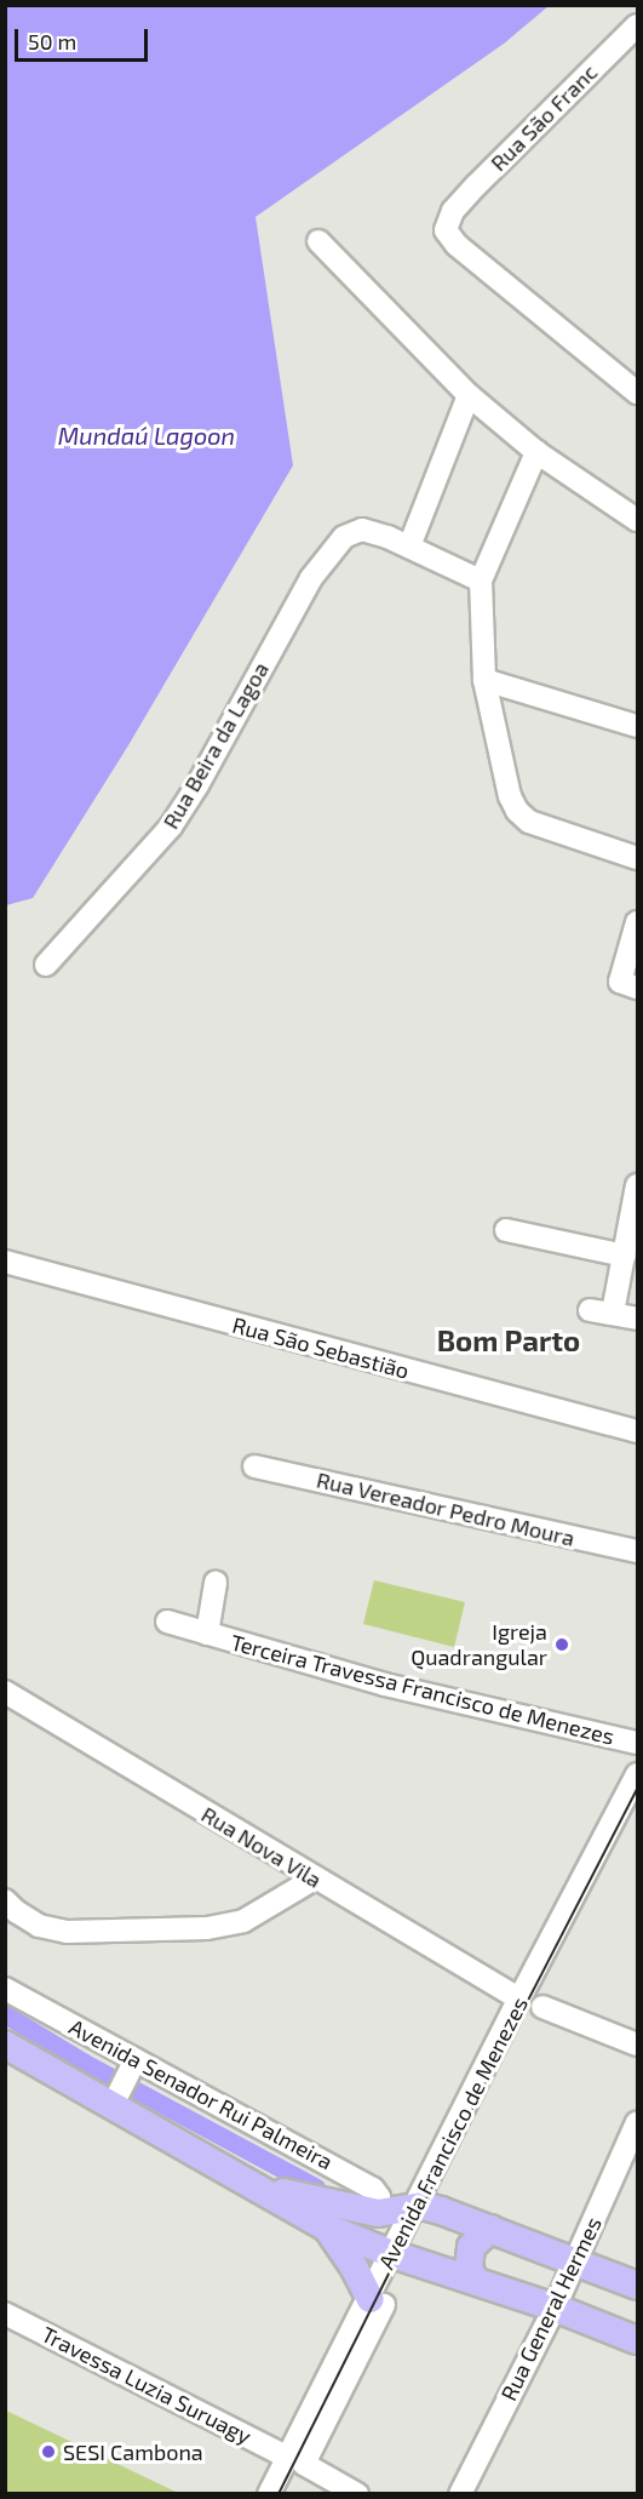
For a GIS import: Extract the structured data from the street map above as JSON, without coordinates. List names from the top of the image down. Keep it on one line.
{"streets":{"street":["Rua São Franc","Rua Beira da Lagoa","Rua São Sebastião","Rua Vereador Pedro Moura","Terceira Travessa Francisco de Menezes","Rua Nova Vila","Avenida Senador Rui Palmeira","Avenida Francisco de Menezes","Rua General Hermes","Travessa Luzia Suruagy"]},"crossings":[["Rua Nova Vila","Avenida Francisco de Menezes"],["Avenida Francisco de Menezes","Travessa Luzia Suruagy"]],"districts":["Bom Parto"],"water":["Mundaú Lagoon"],"places":["Igreja Quadrangular","SESI Cambona"],"scale_bar":"50 m"}
